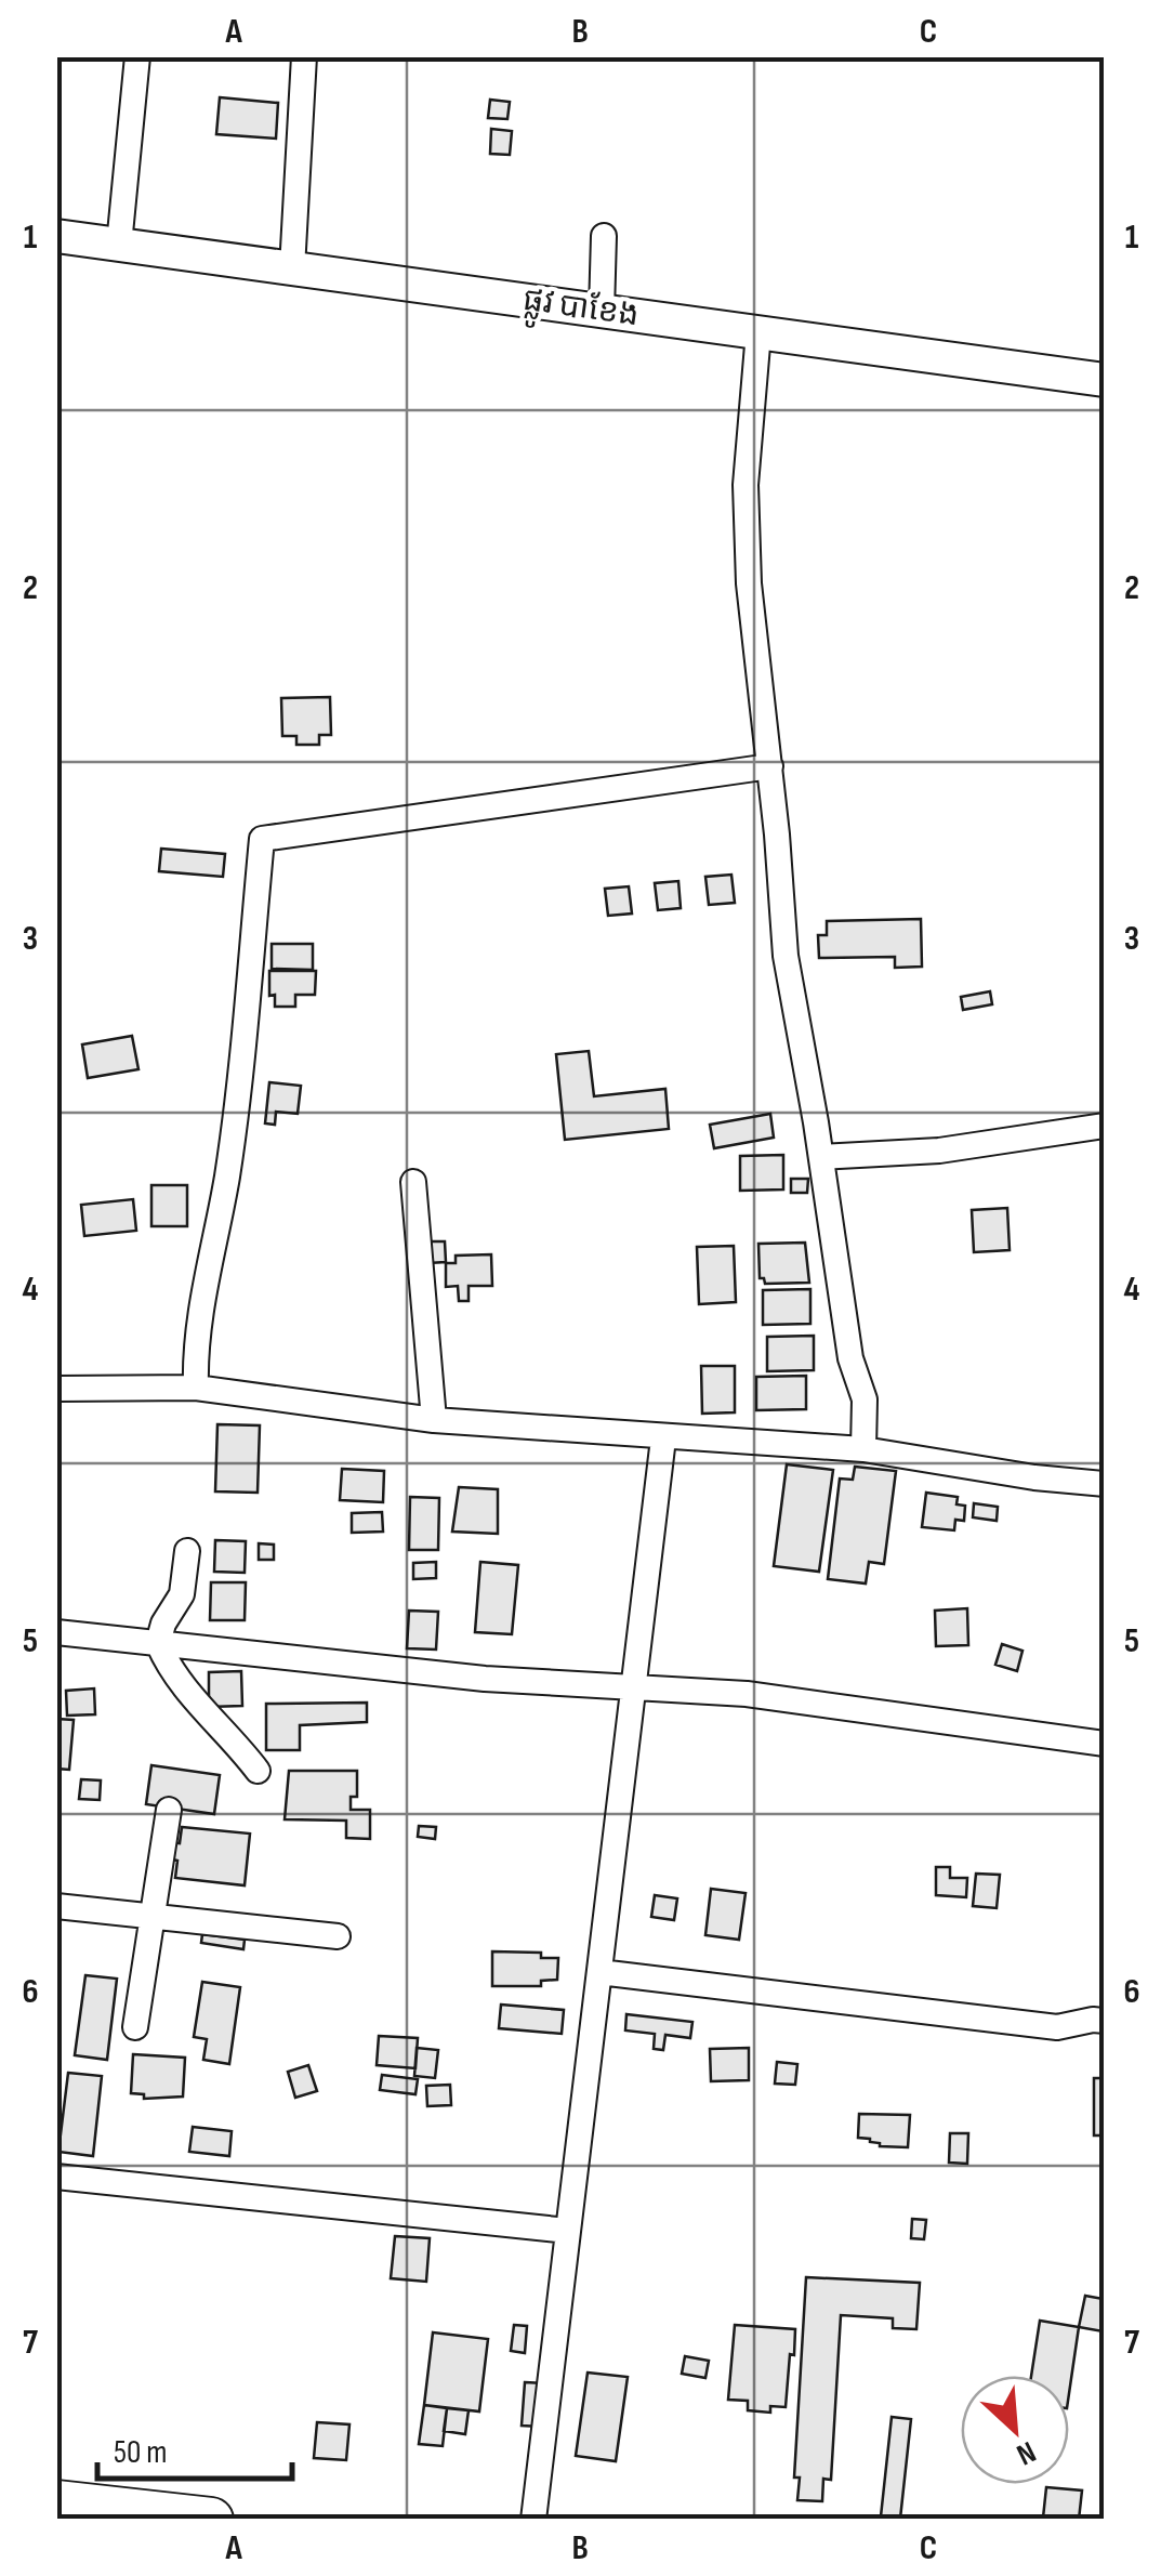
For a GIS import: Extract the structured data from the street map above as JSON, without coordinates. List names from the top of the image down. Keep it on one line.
{"streets":{"street":["ផ្លូវ បាខែង"]},"scale_bar":"50 m","north":"bottom right","grid":{"columns":["A","B","C"],"rows":["1","2","3","4","5","6","7"]}}
